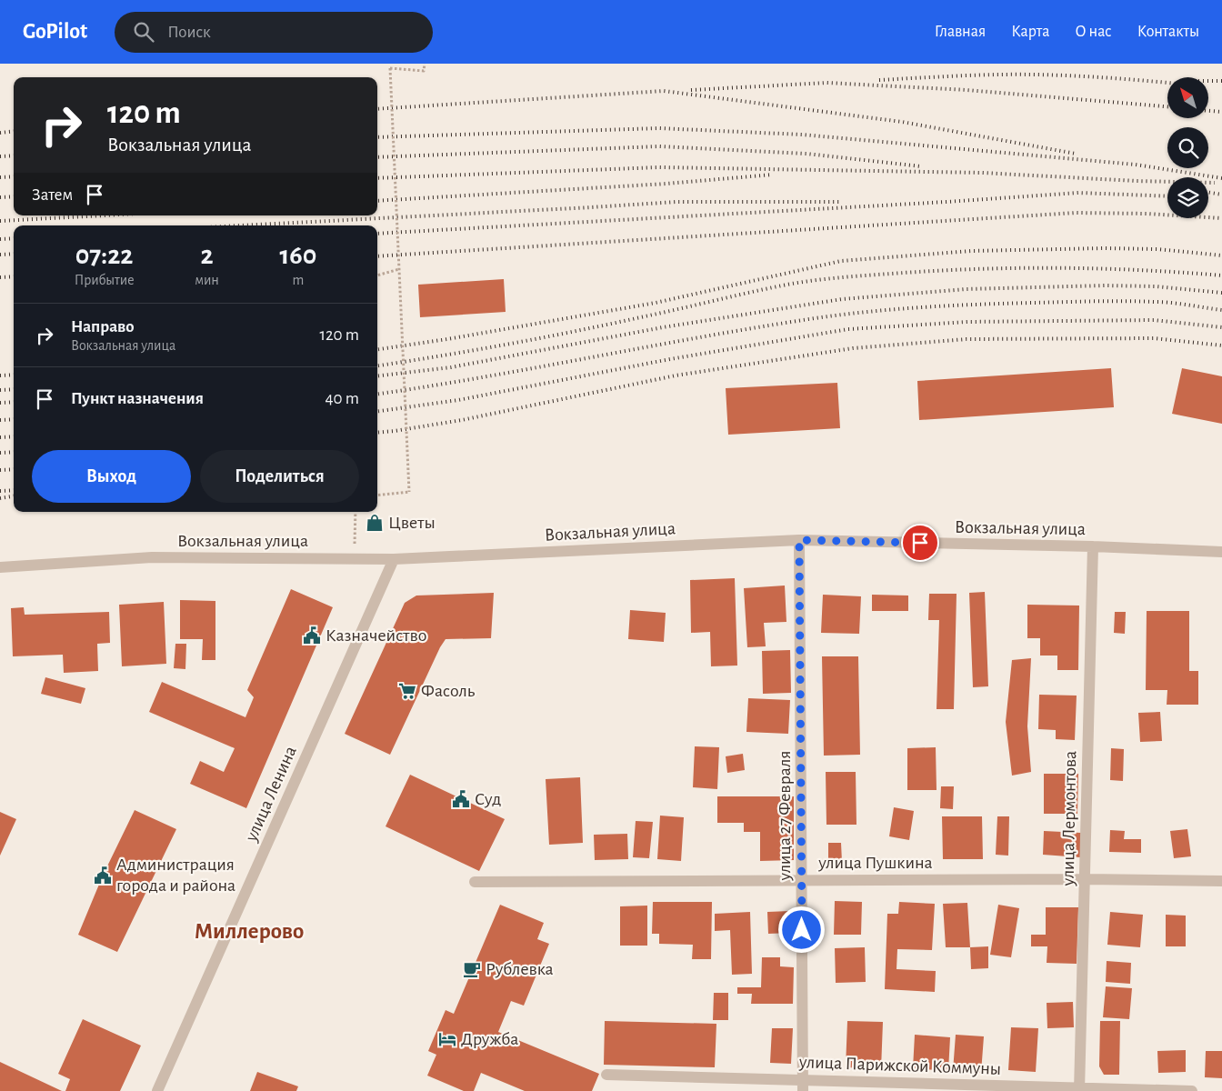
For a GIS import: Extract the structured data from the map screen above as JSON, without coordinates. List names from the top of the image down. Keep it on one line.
{"streets":{"street":["Вокзальная улица","улица Ленина","улица 27 Февраля","улица Лермонтова","улица Пушкина","улица Парижской Коммуны"]},"crossings":[["Вокзальная улица","улица Ленина"],["Вокзальная улица","улица 27 Февраля"],["Вокзальная улица","улица Лермонтова"],["улица 27 Февраля","улица Пушкина"],["улица 27 Февраля","улица Парижской Коммуны"],["улица Лермонтова","улица Пушкина"],["улица Лермонтова","улица Парижской Коммуны"]],"districts":["Миллерово"],"places":{"shop":["Цветы"],"public building":["Казначейство","Суд","Администрация города и района"],"supermarket":["Фасоль"],"cafe":["Рублевка"],"hotel":["Дружба"]},"north":"top left","page":{"header":"GoPilot","search":"Поиск","nav":["Главная","Карта","О нас","Контакты"],"turn":["120 m","Вокзальная улица"],"then":"Затем","eta":["07:22","Прибытие","2","мин","160","m"],"list":[{"name":"Направо","note":"Вокзальная улица","value":"120 m"},{"name":"Пункт назначения","value":"40 m"}],"buttons":["Выход","Поделиться"]}}
